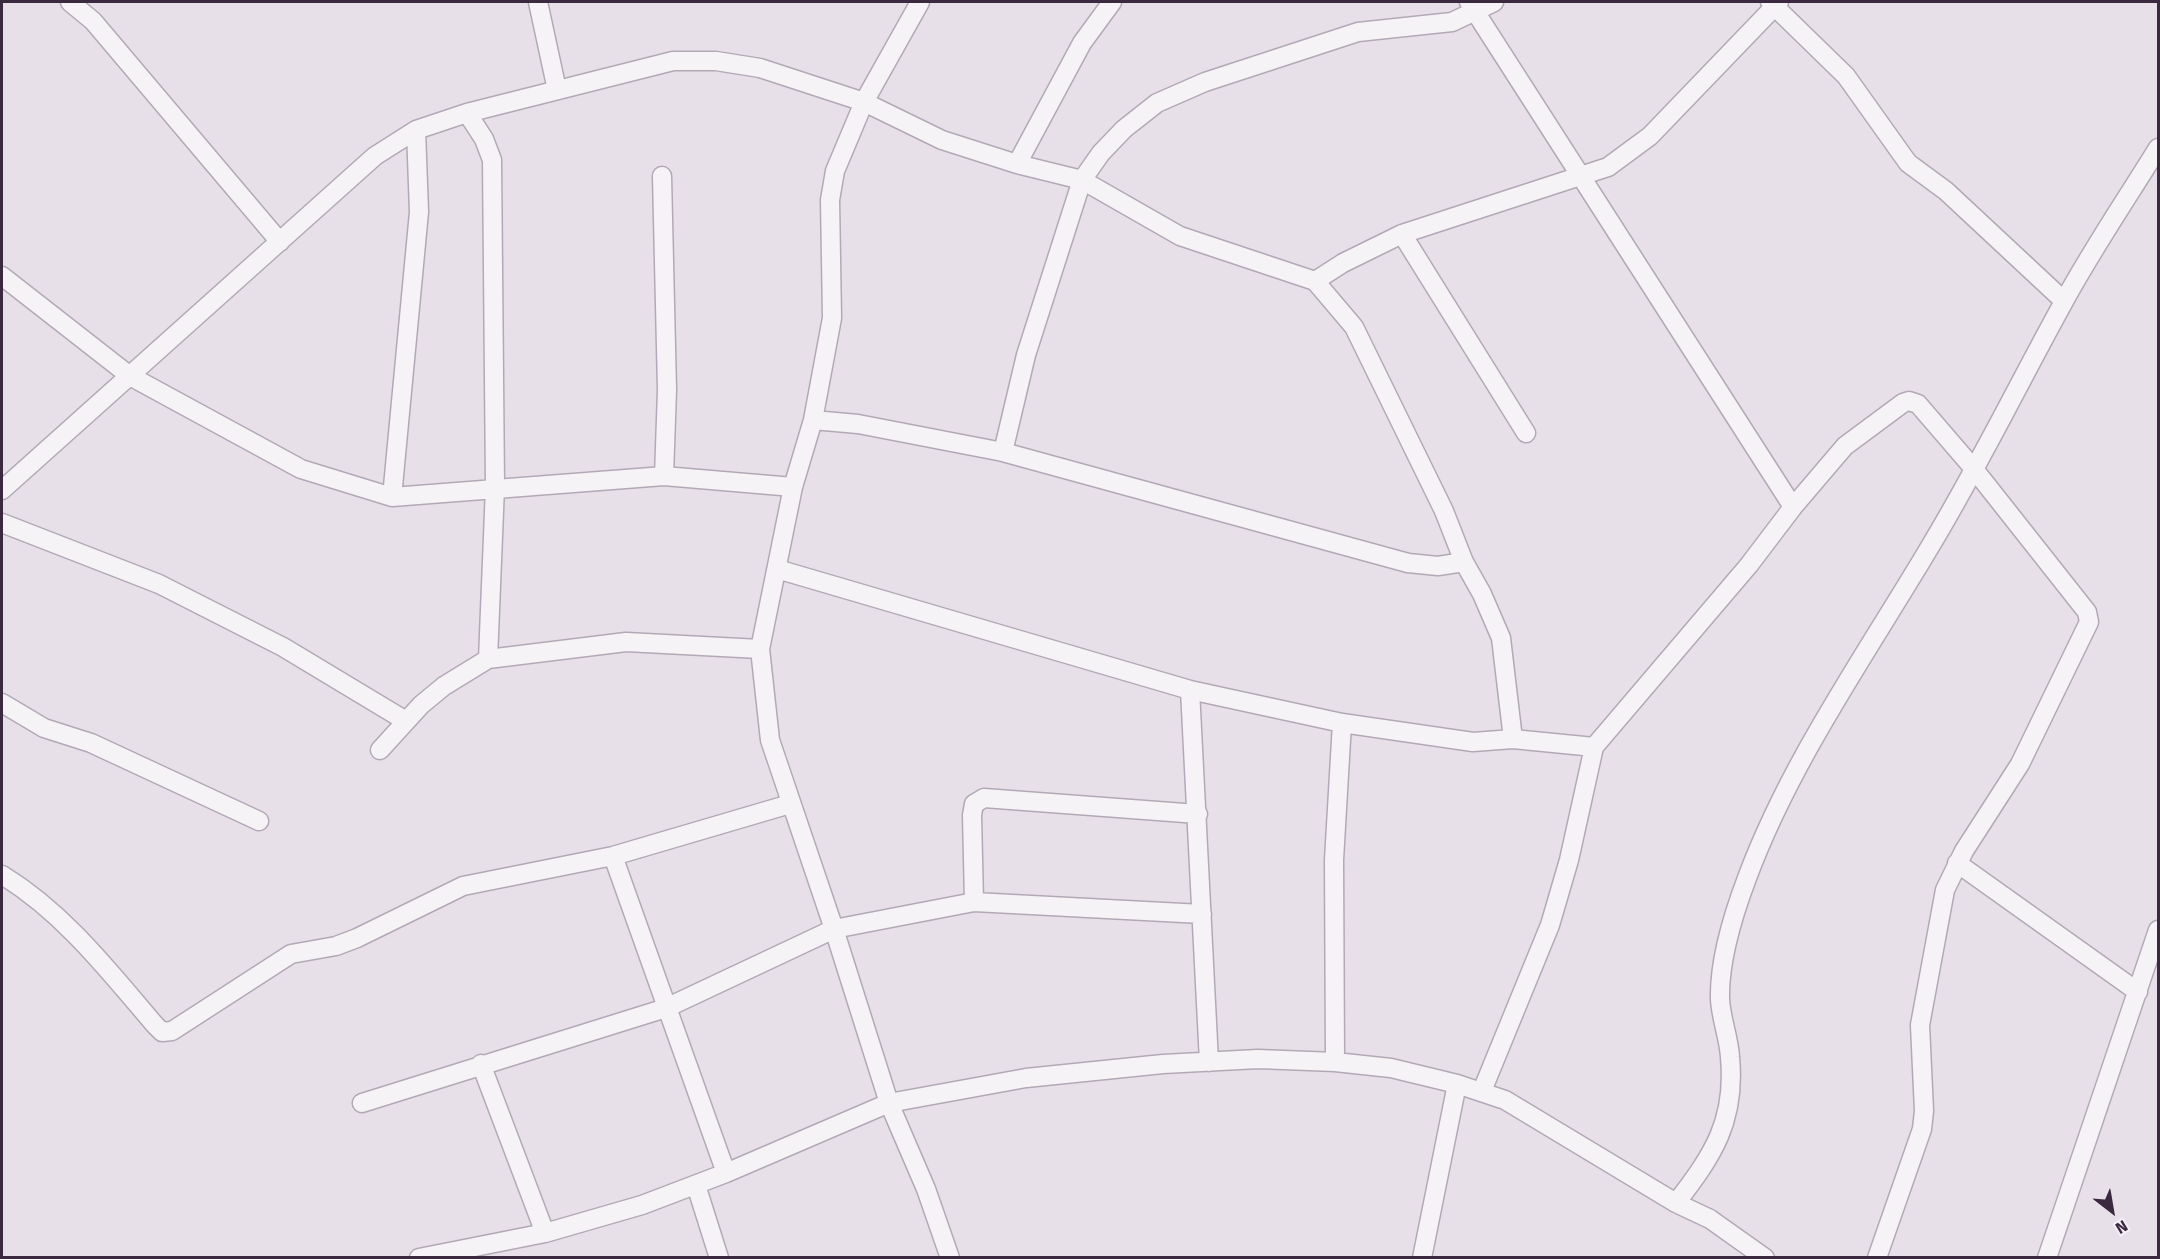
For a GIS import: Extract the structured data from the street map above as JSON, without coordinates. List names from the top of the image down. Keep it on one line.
{"north":"bottom right"}
